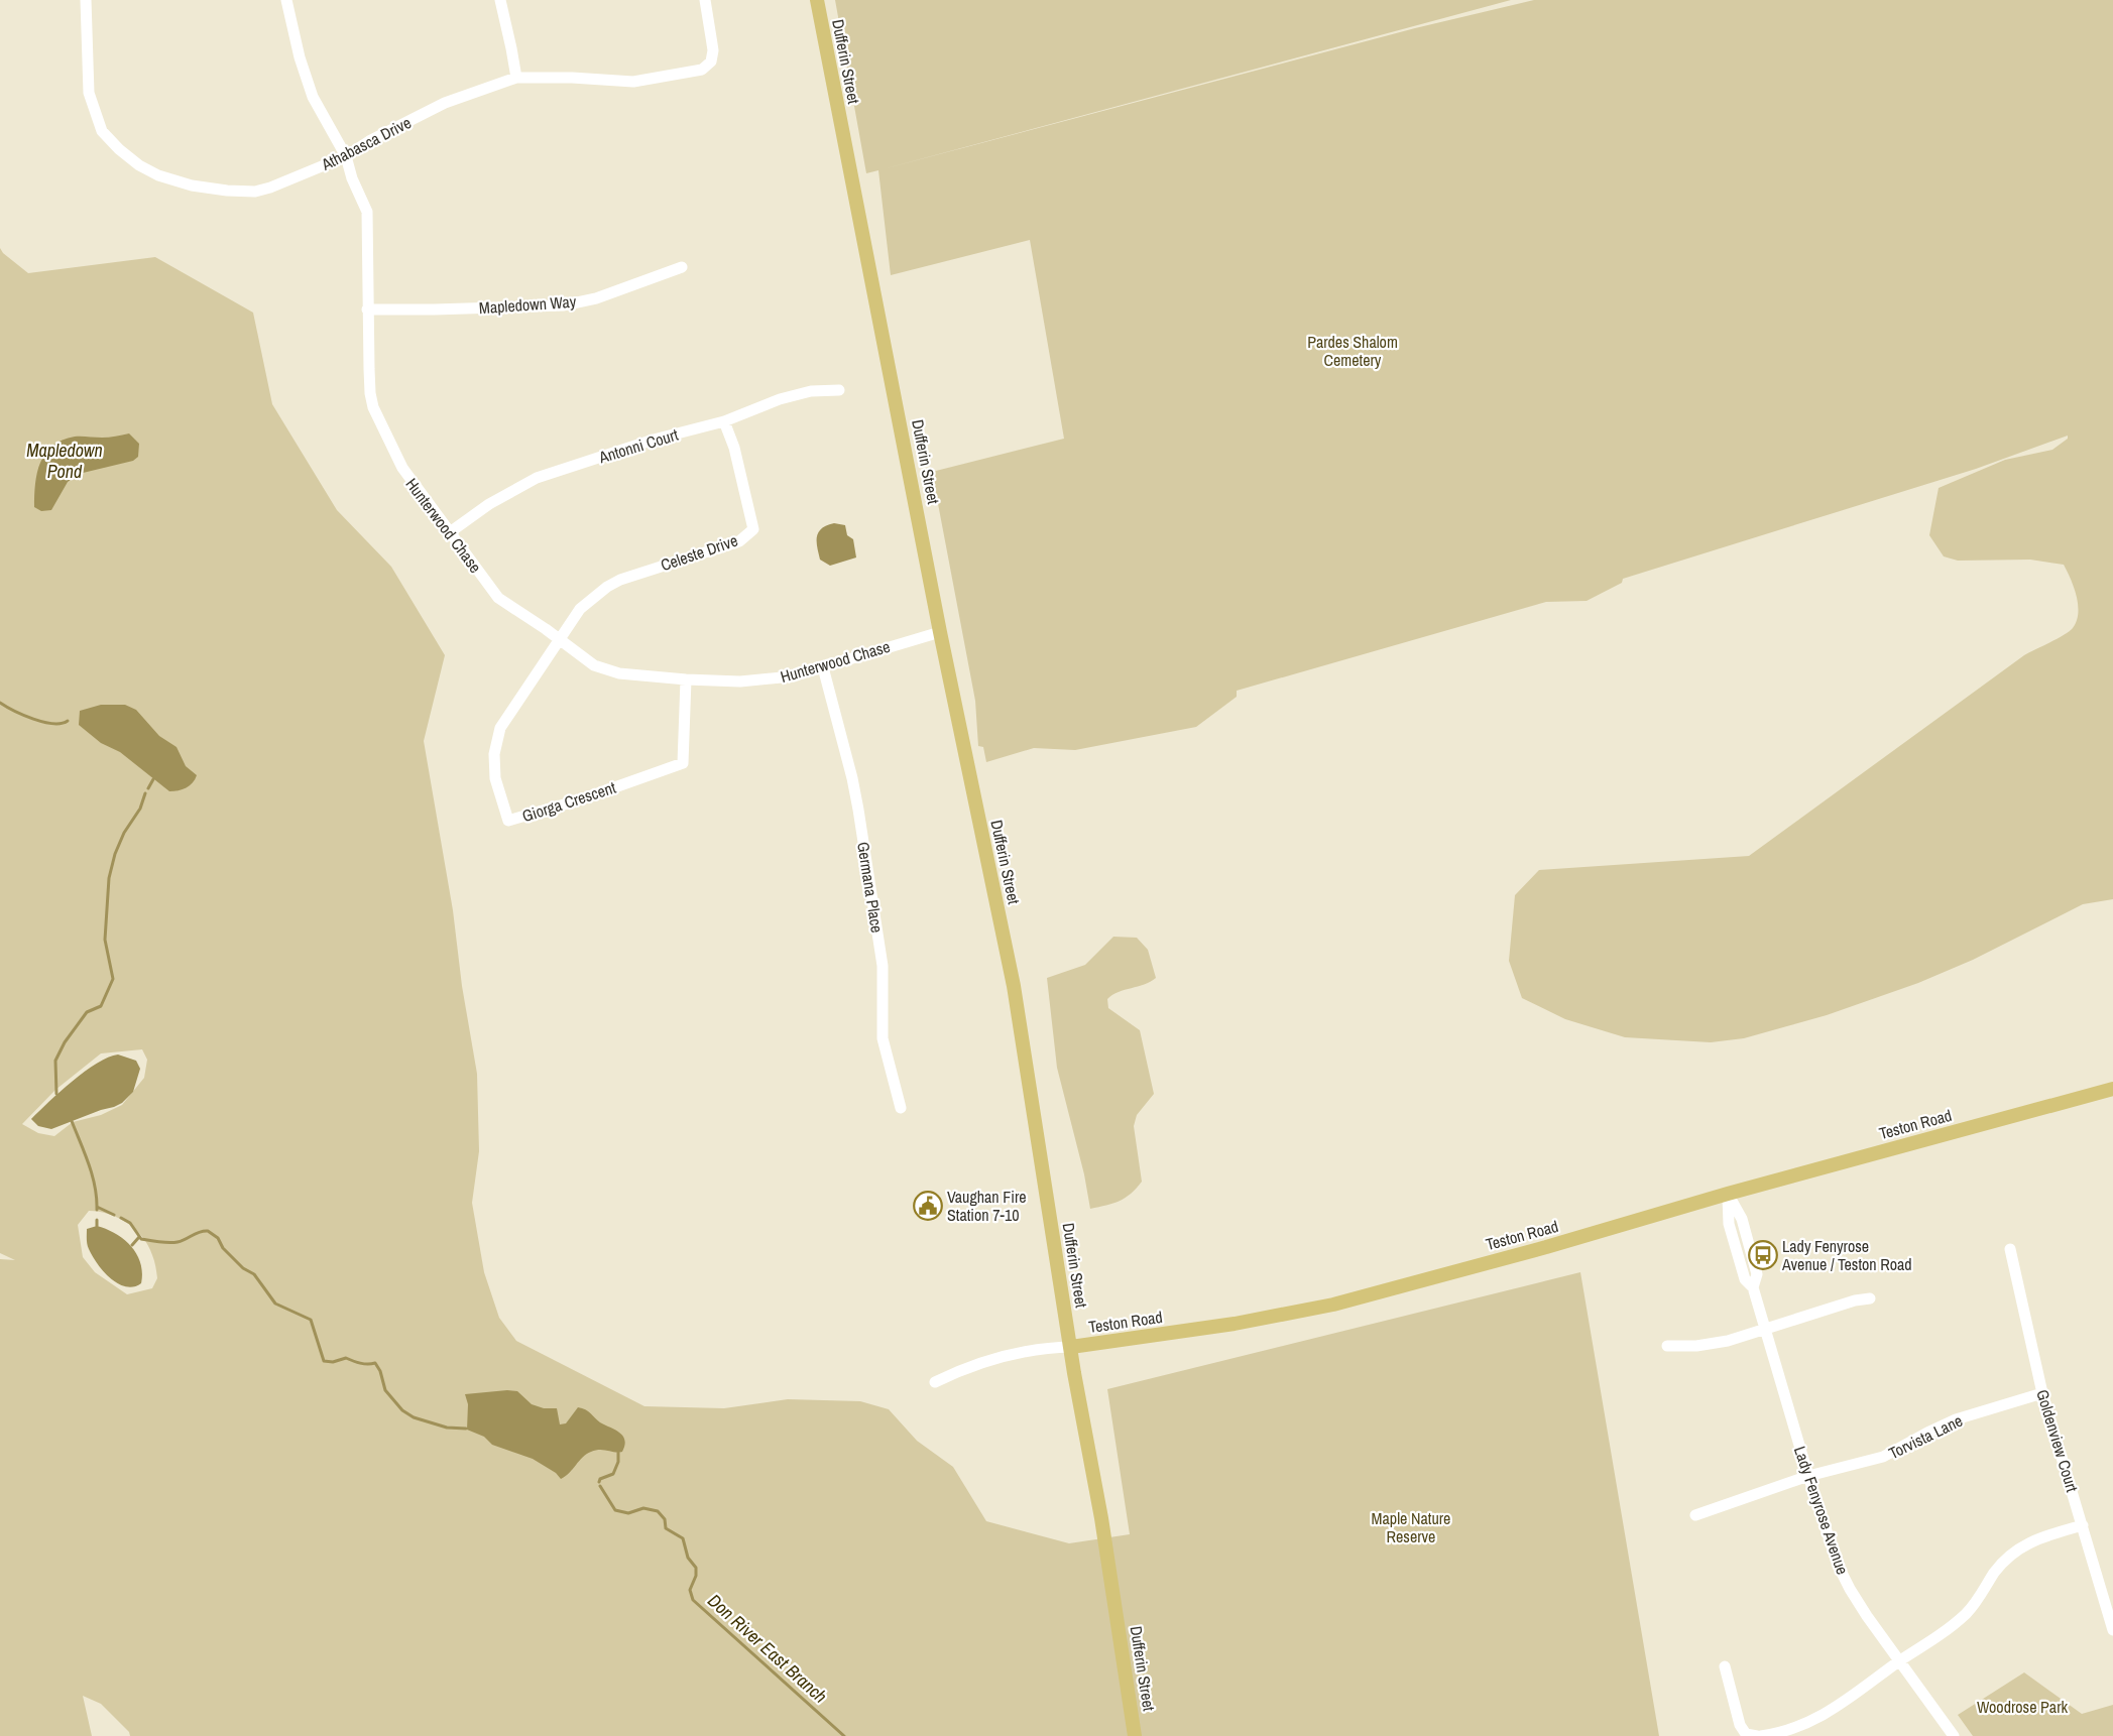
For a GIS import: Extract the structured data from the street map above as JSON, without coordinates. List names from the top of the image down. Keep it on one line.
{"streets":{"main road":["Dufferin Street","Teston Road"],"street":["Athabasca Drive","Mapledown Way","Antonni Court","Hunterwood Chase","Celeste Drive","Giorga Crescent","Germana Place","Torvista Lane","Goldenview Court","Lady Fenyrose Avenue"]},"crossings":[["Dufferin Street","Hunterwood Chase"],["Dufferin Street","Teston Road"],["Athabasca Drive","Hunterwood Chase"],["Mapledown Way","Hunterwood Chase"],["Antonni Court","Hunterwood Chase"],["Antonni Court","Celeste Drive"],["Hunterwood Chase","Celeste Drive"],["Hunterwood Chase","Giorga Crescent"],["Hunterwood Chase","Germana Place"],["Celeste Drive","Giorga Crescent"],["Teston Road","Lady Fenyrose Avenue"],["Torvista Lane","Goldenview Court"],["Torvista Lane","Lady Fenyrose Avenue"]],"water":["Mapledown Pond","Don River East Branch"],"parks":["Pardes Shalom Cemetery","Maple Nature Reserve","Woodrose Park"],"places":{"public building":["Vaughan Fire Station 7-10"],"bus stop":["Lady Fenyrose Avenue / Teston Road"]}}
